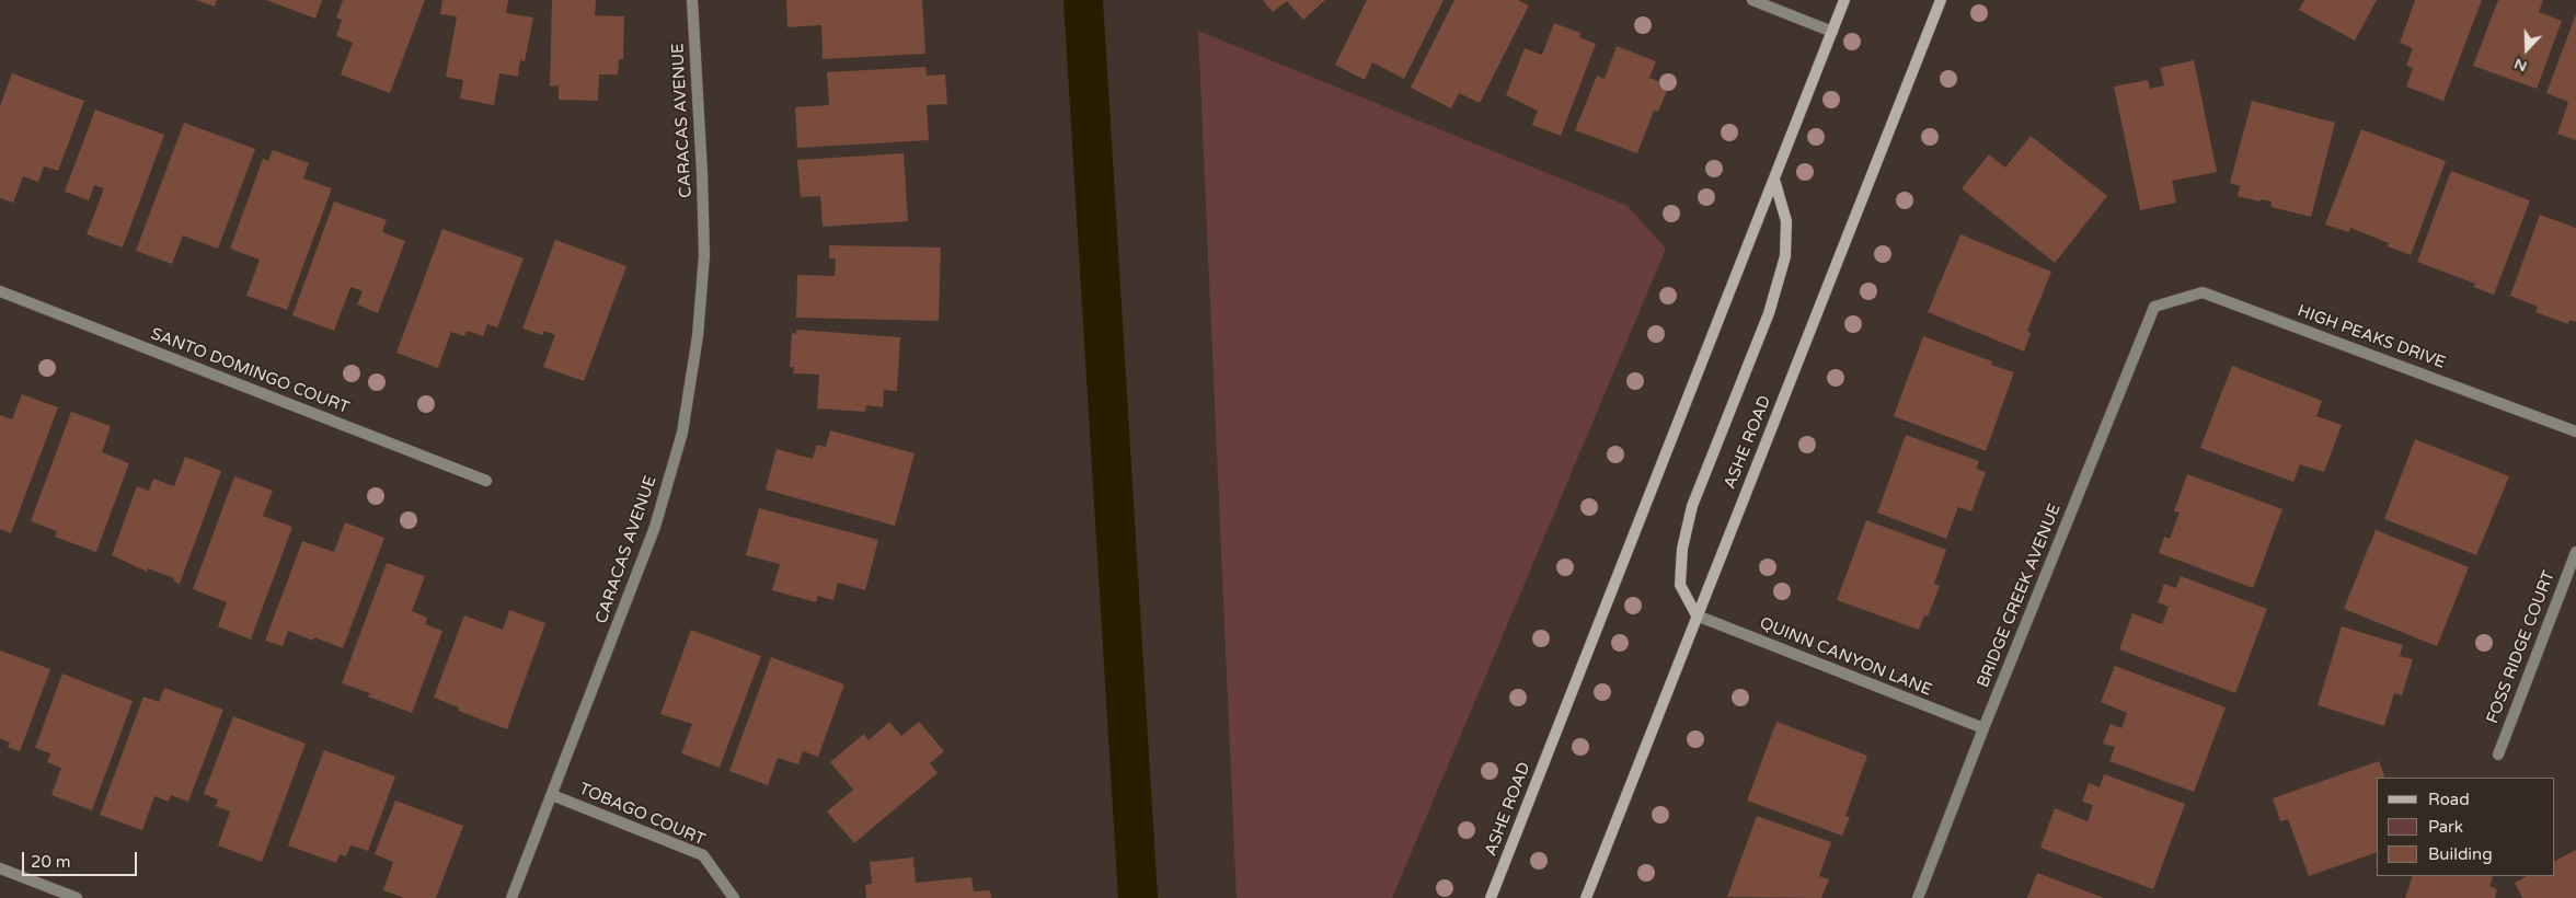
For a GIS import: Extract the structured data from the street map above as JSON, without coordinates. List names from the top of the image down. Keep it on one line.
{"streets":{"street":["CARACAS AVENUE","HIGH PEAKS DRIVE","SANTO DOMINGO COURT","ASHE ROAD","BRIDGE CREEK AVENUE","FOSS RIDGE COURT","QUINN CANYON LANE","TOBAGO COURT"]},"crossings":[["CARACAS AVENUE","TOBAGO COURT"],["HIGH PEAKS DRIVE","BRIDGE CREEK AVENUE"],["ASHE ROAD","QUINN CANYON LANE"],["BRIDGE CREEK AVENUE","QUINN CANYON LANE"]],"legend":["Road","Park","Building"],"scale_bar":"20 m","north":"bottom"}
